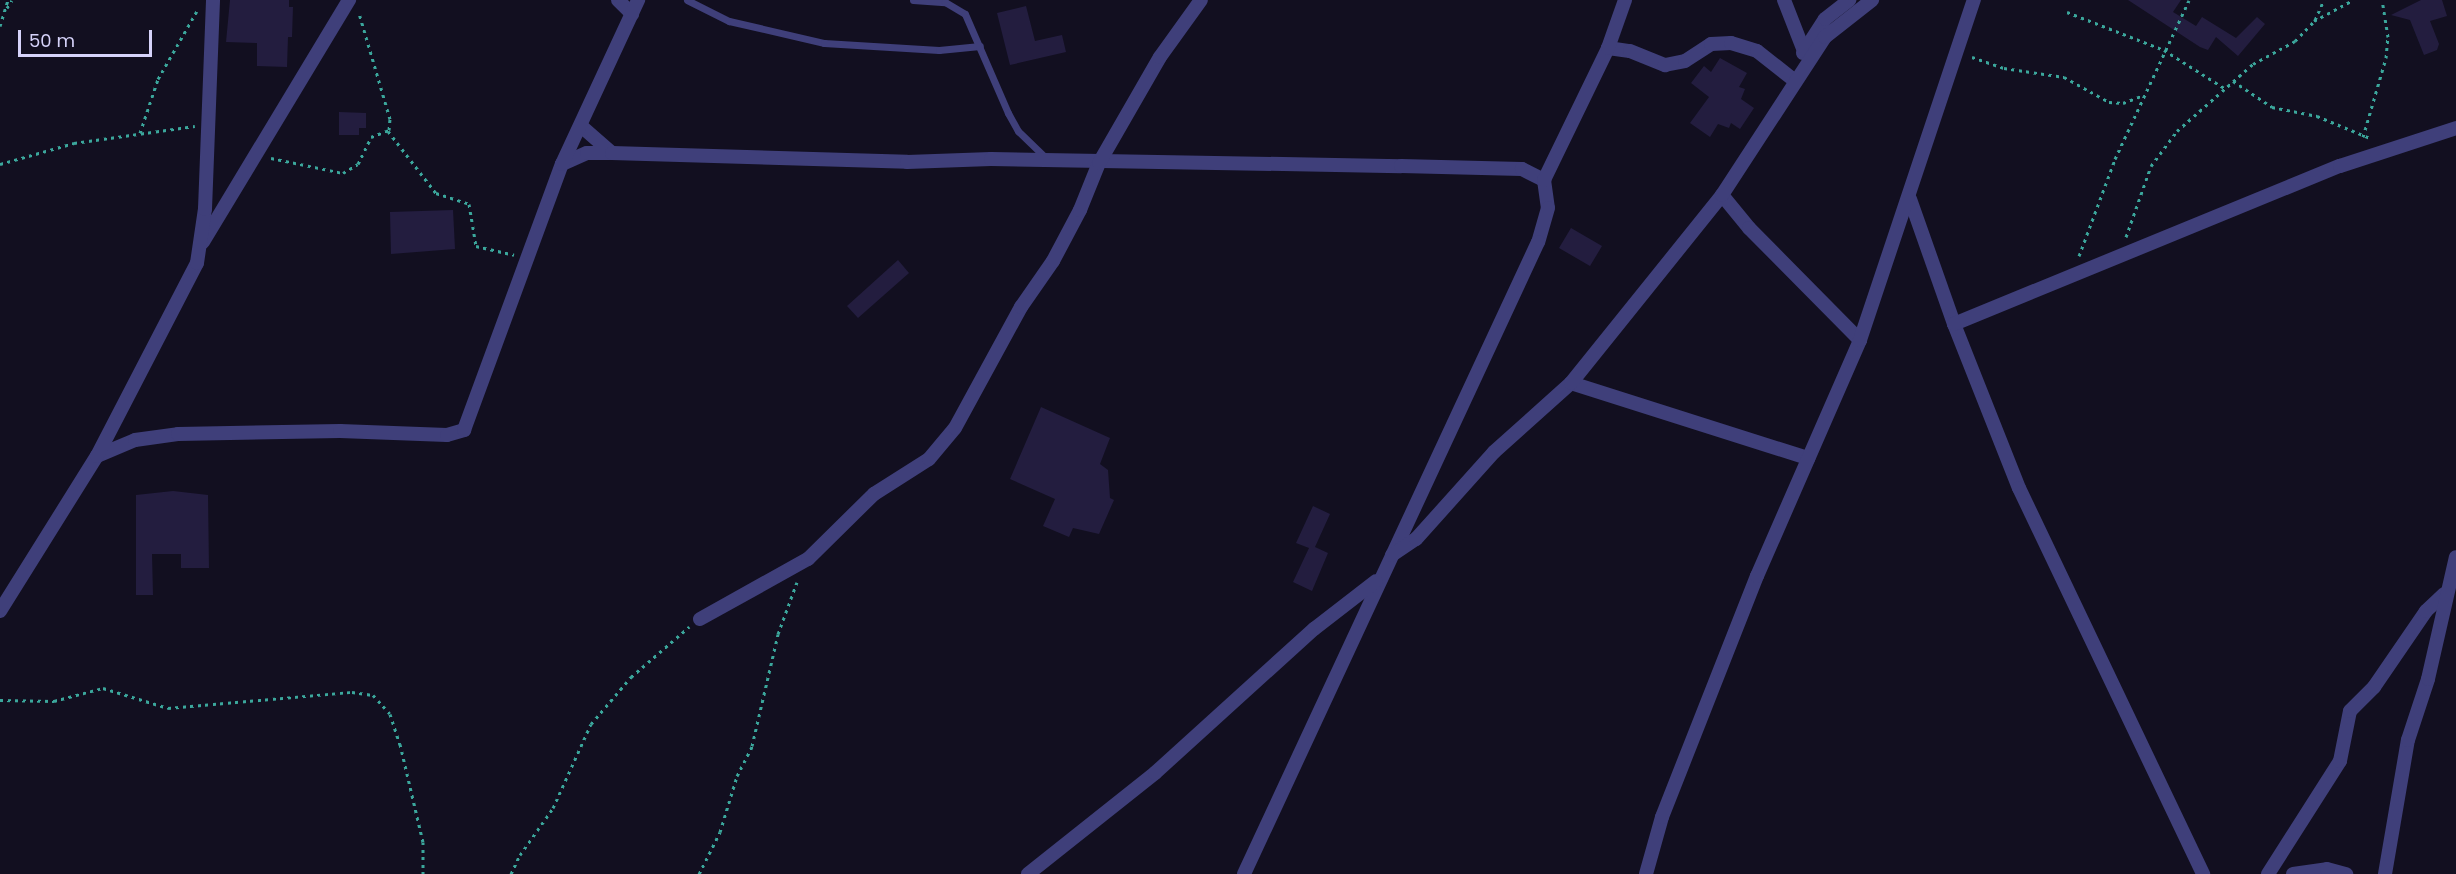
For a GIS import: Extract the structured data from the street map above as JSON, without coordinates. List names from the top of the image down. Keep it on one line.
{"scale_bar":"50 m"}
